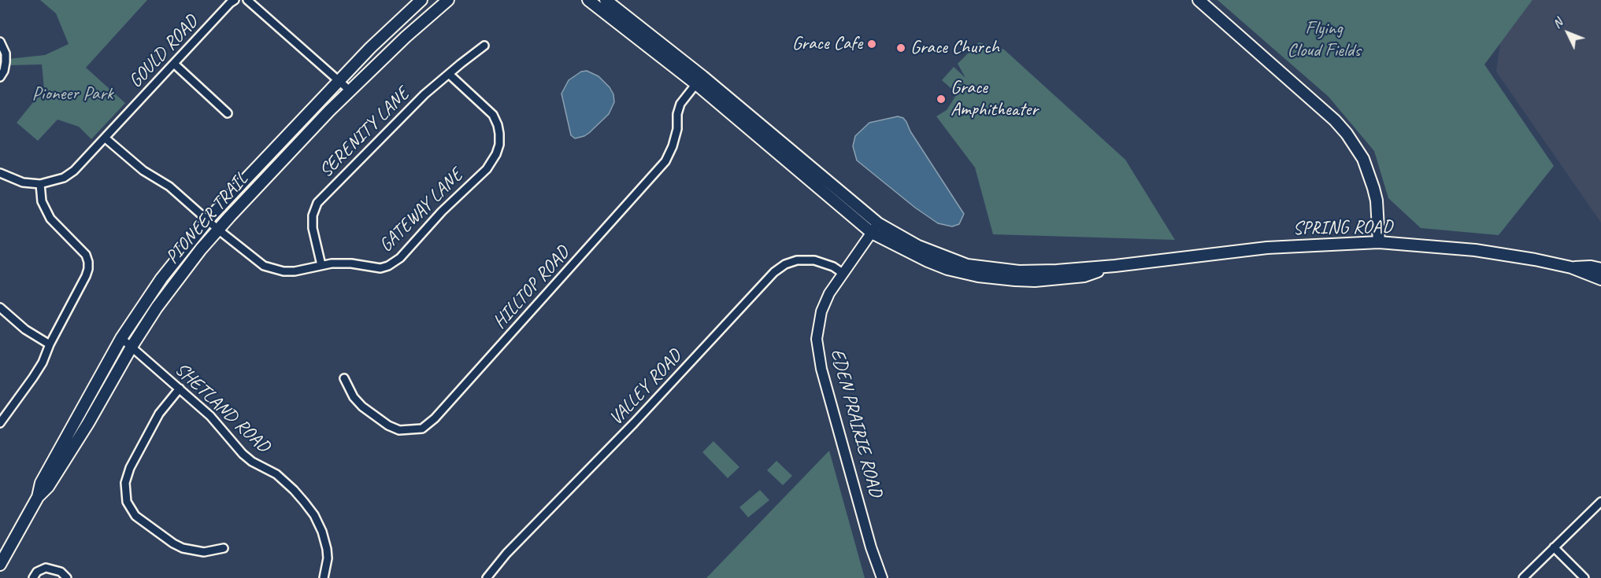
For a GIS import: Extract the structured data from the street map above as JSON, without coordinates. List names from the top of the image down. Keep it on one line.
{"streets":{"main road":["PIONEER TRAIL","SPRING ROAD"],"street":["GOULD ROAD","SERENITY LANE","GATEWAY LANE","HILLTOP ROAD","VALLEY ROAD","SHETLAND ROAD","EDEN PRAIRIE ROAD"]},"crossings":[["GOULD ROAD","GATEWAY LANE"],["SERENITY LANE","GATEWAY LANE"],["GATEWAY LANE","PIONEER TRAIL"],["PIONEER TRAIL","SHETLAND ROAD"],["SPRING ROAD","EDEN PRAIRIE ROAD"],["VALLEY ROAD","EDEN PRAIRIE ROAD"]],"parks":["Flying Cloud Fields","Pioneer Park"],"places":["Grace Cafe","Grace Church","Grace Amphitheater"],"north":"top left"}
